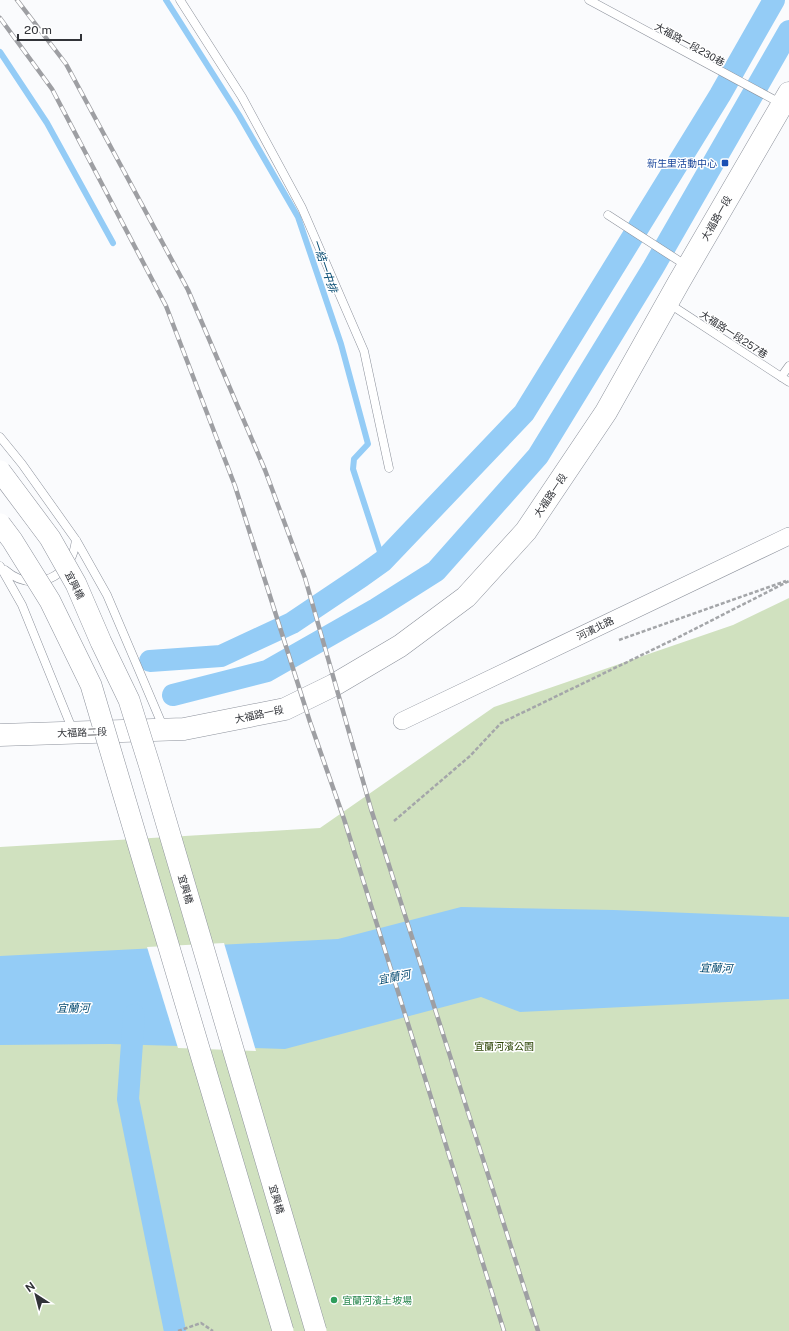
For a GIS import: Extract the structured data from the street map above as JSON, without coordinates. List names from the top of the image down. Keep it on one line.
{"streets":{"main road":["大福路一段","大福路二段"],"street":["宜興橋","河濱北路"],"lane":["大福路一段230巷","大福路一段257巷"]},"crossings":[["大福路一段230巷","大福路一段"],["大福路一段","大福路一段257巷"],["大福路一段","大福路二段"]],"water":["一結一中排","宜蘭河"],"parks":["宜蘭河濱公園"],"places":{"transit":["新生里活動中心"],"other":["宜蘭河濱土坡場"]},"scale_bar":"20 m","north":"top left"}
